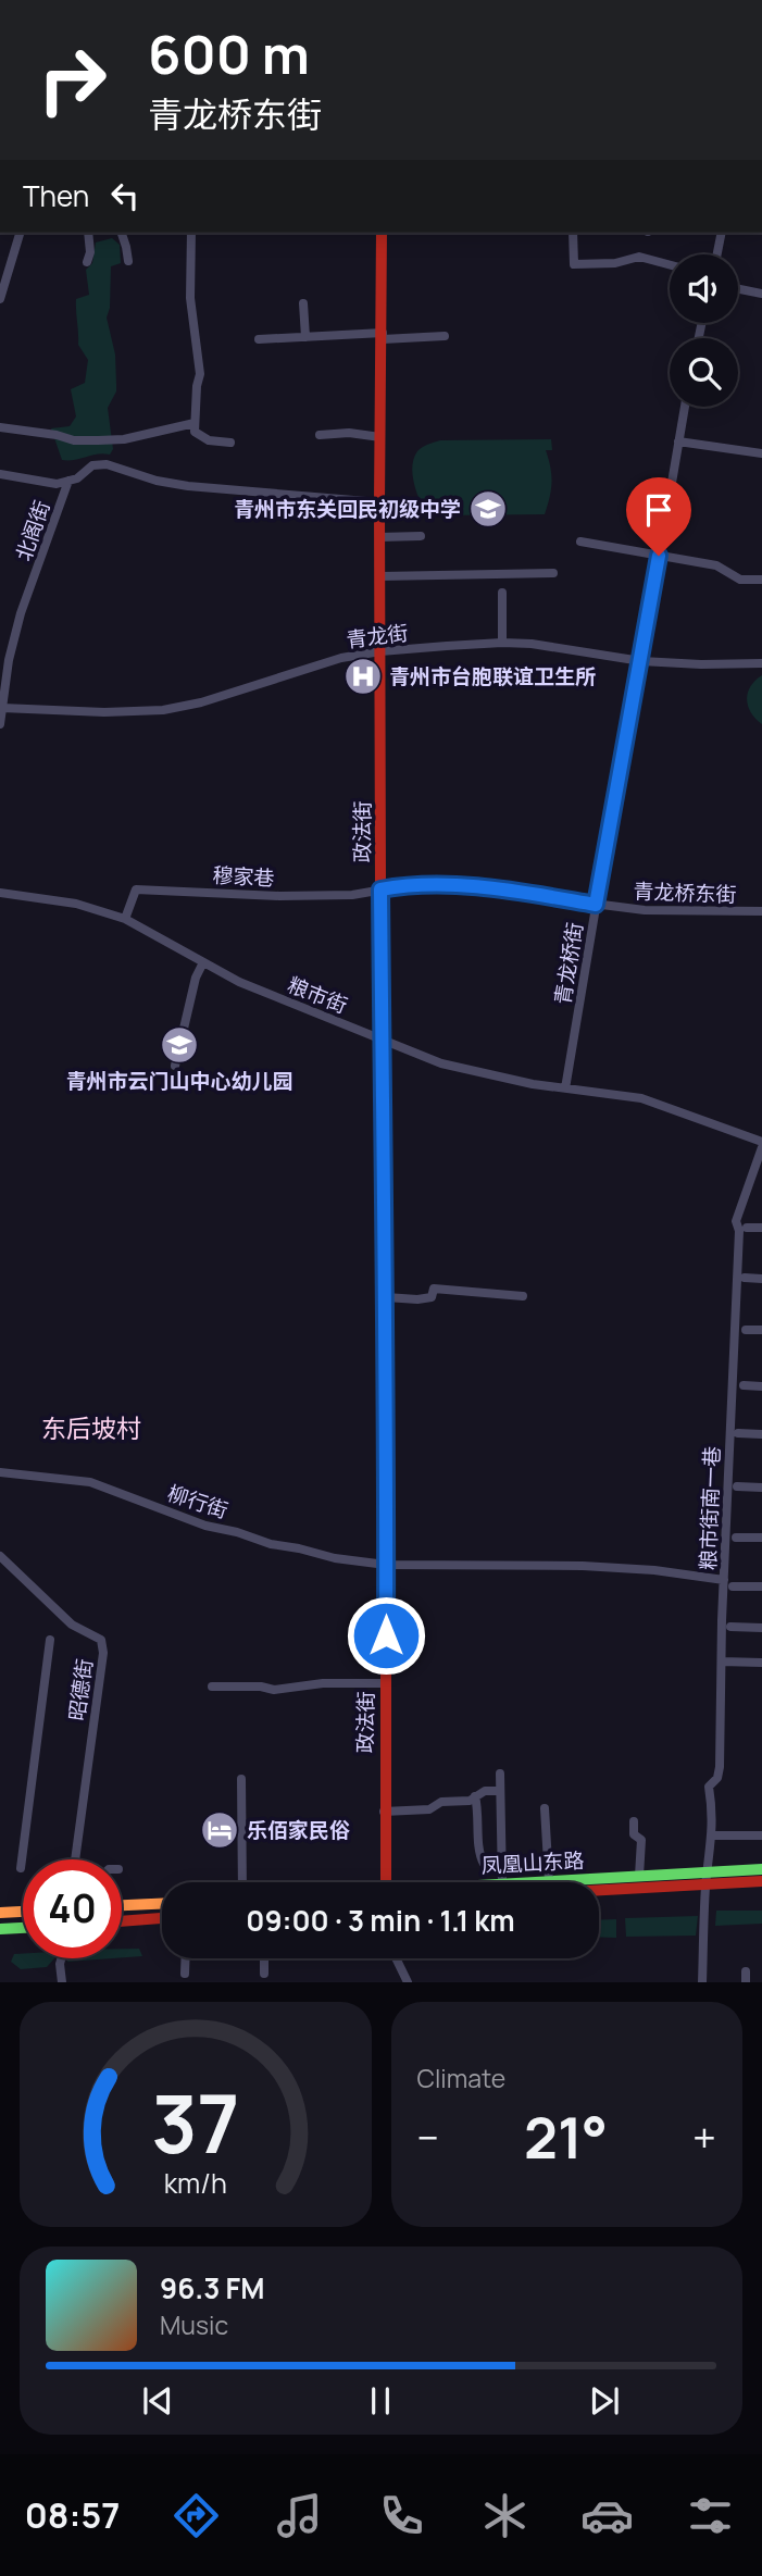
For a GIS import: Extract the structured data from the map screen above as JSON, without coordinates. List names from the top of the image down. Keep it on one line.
{"streets":{"street":["北阁街","青龙街","政法街","穆家巷","青龙桥东街","青龙桥街","粮市街","柳行街","粮市街南一巷","昭德街","凤凰山东路"]},"crossings":[["北阁街","青龙街"],["青龙街","政法街"],["青龙街","青龙桥街"],["政法街","穆家巷"],["政法街","青龙桥东街"],["政法街","粮市街"],["政法街","柳行街"],["穆家巷","青龙桥东街"],["穆家巷","粮市街"],["青龙桥东街","青龙桥街"],["青龙桥街","粮市街"],["柳行街","粮市街南一巷"],["粮市街南一巷","凤凰山东路"]],"districts":["东后坡村"],"places":{"school or university":["青州市东关回民初级中学","青州市云门山中心幼儿园"],"hospital":["青州市台胞联谊卫生所"],"hotel":["乐佰家民俗"]},"page":{"turn":["600 m","青龙桥东街"],"then":"Then","limit":"40","trip":"09:00 · 3 min · 1.1 km","tile":"Climate","heat":["−","21°","+"],"song":["96.3 FM","Music"],"tabs":"08:57","gauge":["37","km/h"]}}
